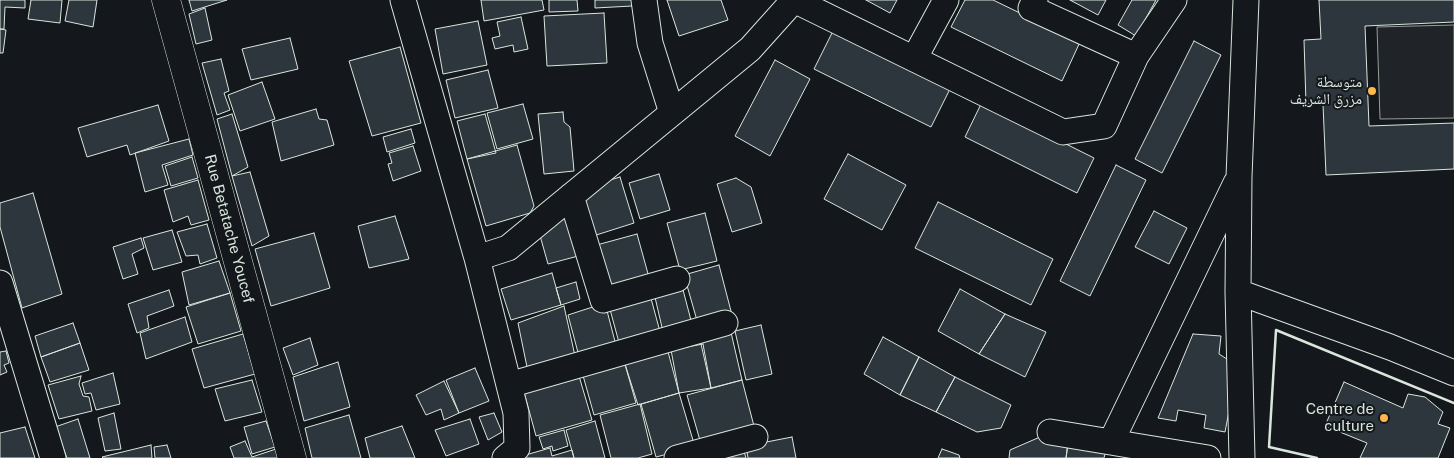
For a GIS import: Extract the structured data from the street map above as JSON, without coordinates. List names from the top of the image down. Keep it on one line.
{"streets":{"main road":["Rue Betatache Youcef"]},"places":["متوسطة مزرق الشريف","Centre de culture"]}
